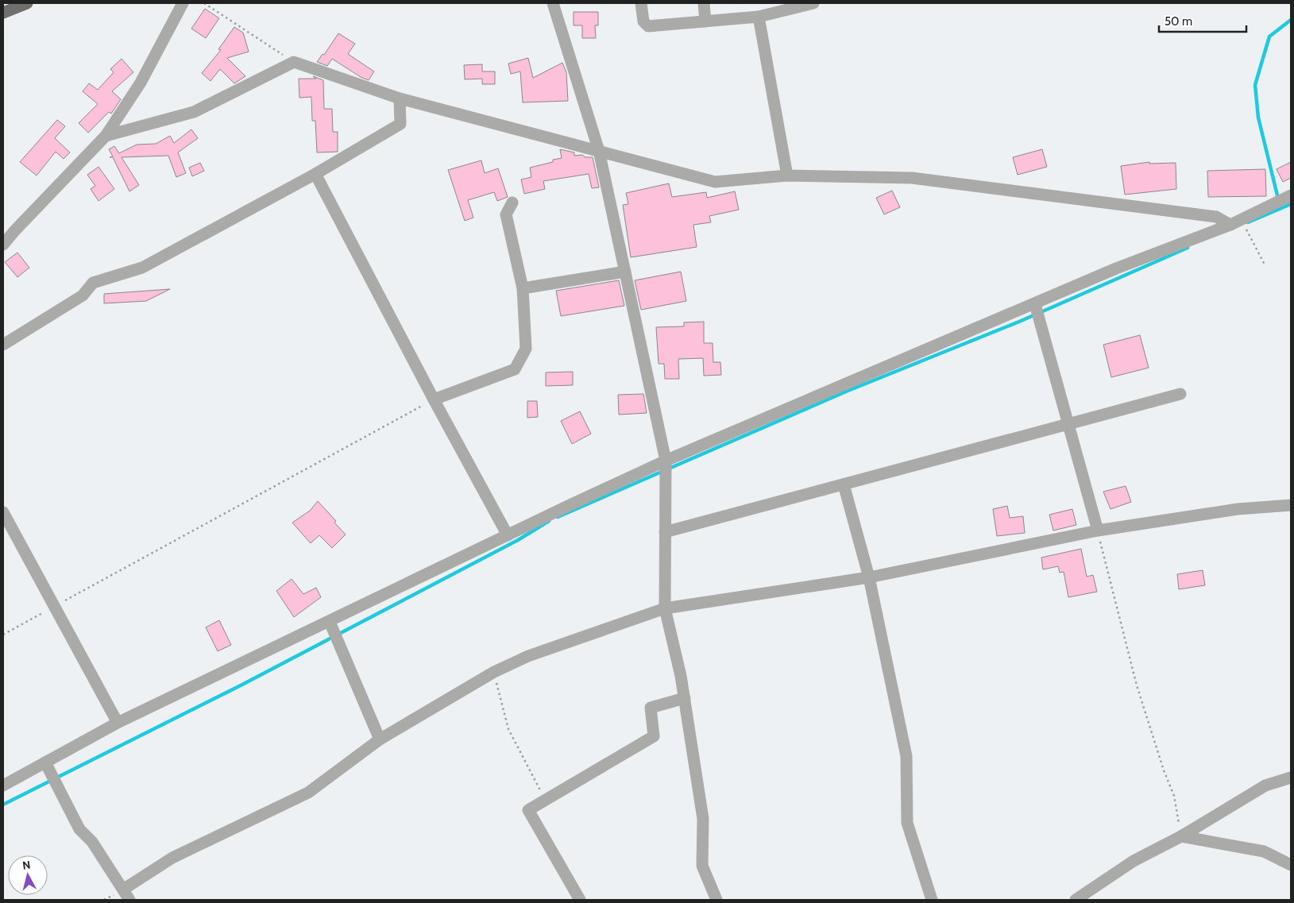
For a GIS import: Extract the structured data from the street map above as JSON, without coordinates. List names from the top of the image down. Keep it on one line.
{"scale_bar":"50 m","north":"top"}
